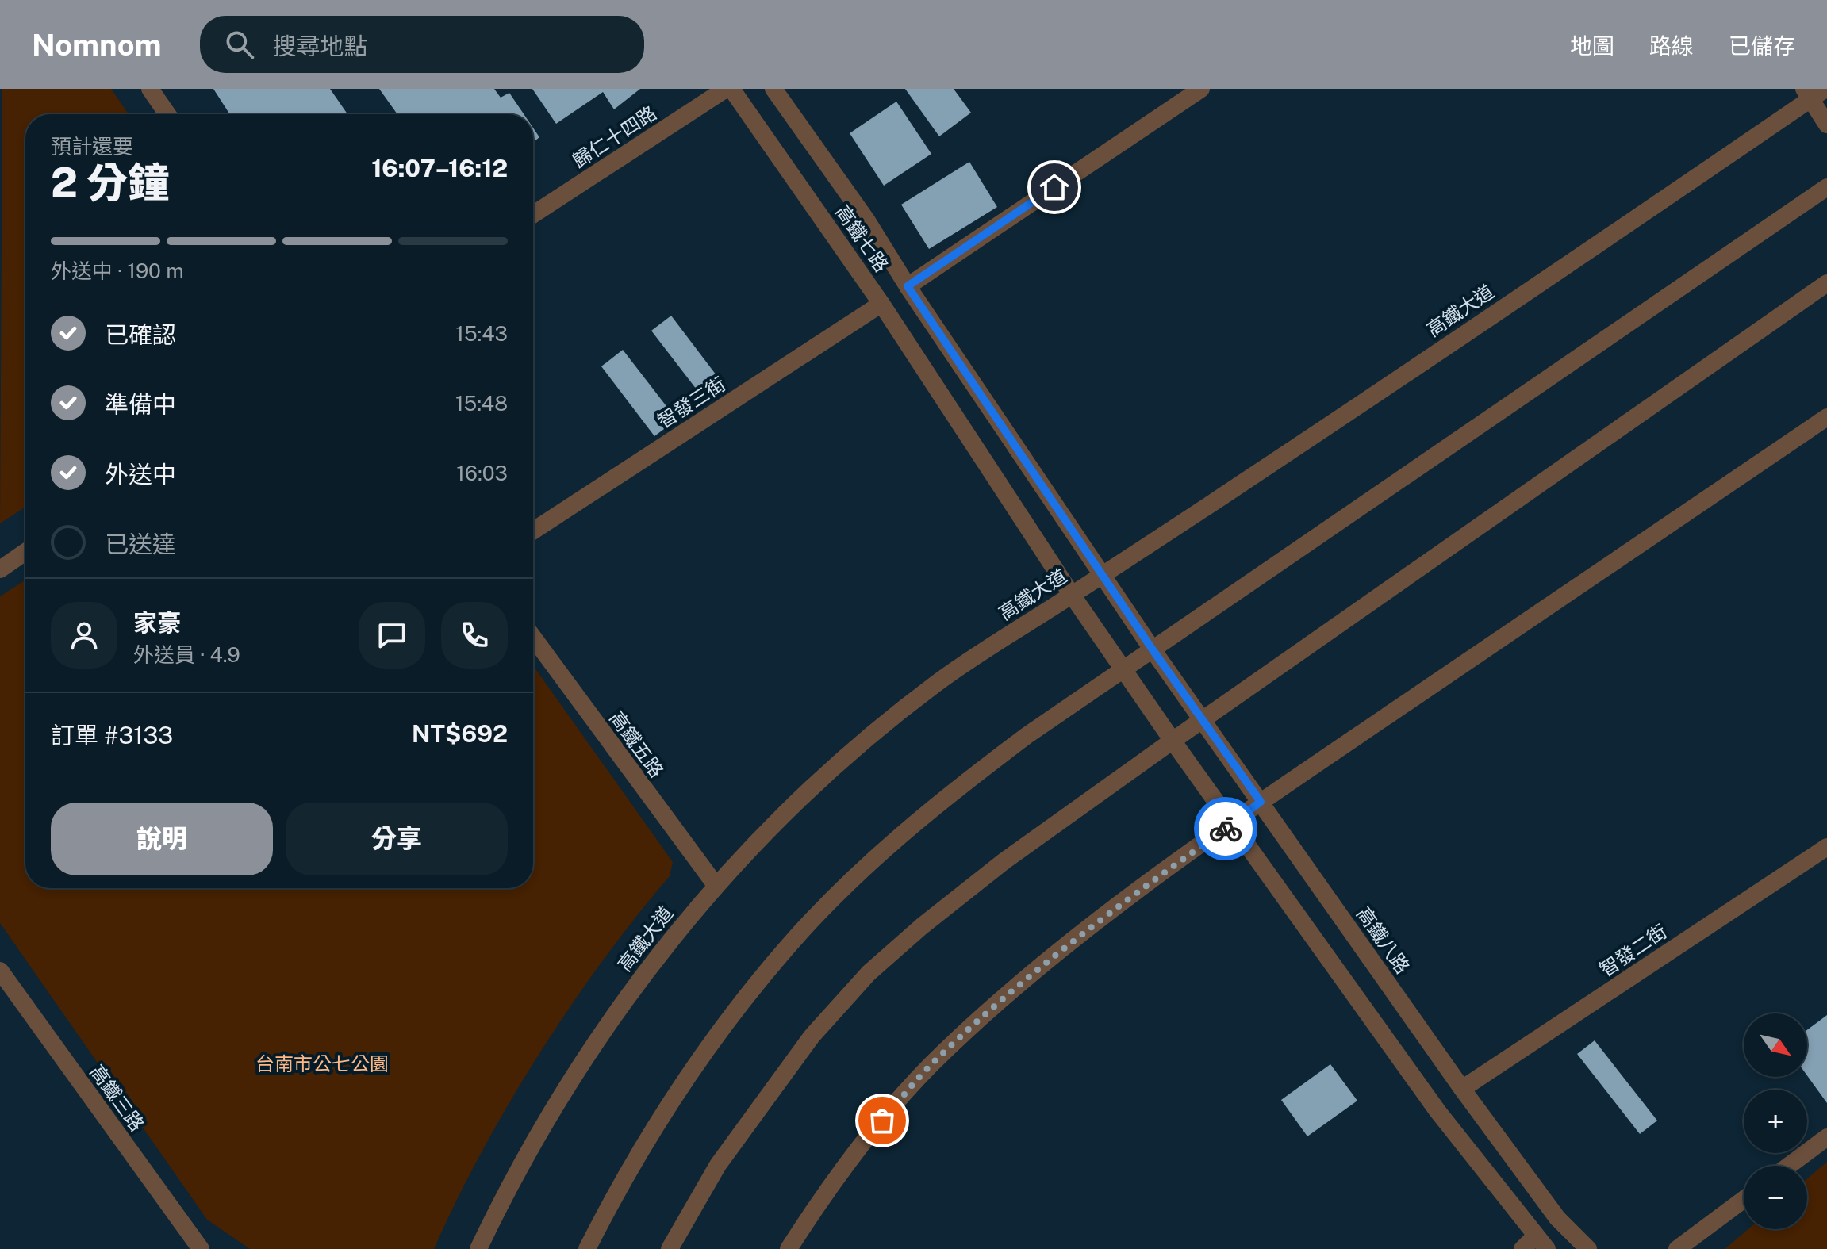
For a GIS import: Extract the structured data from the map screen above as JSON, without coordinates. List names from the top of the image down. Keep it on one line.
{"streets":{"street":["歸仁十四路","高鐵七路","高鐵大道","智發三街","高鐵五路","高鐵八路","智發二街","高鐵三路"]},"crossings":[["高鐵七路","高鐵大道"],["高鐵七路","智發三街"],["高鐵七路","高鐵八路"],["高鐵大道","高鐵五路"],["高鐵八路","智發二街"]],"parks":["台南市公七公園"],"north":"bottom right","page":{"header":"Nomnom","search":"搜尋地點","nav":["地圖","路線","已儲存"],"heading":["2 分鐘","預計還要","16:07–16:12"],"panel":["家豪","外送員 · 4.9","訂單 #3133","NT$692"],"bar":"外送中 · 190 m","list":[["已確認","15:43"],["準備中","15:48"],["外送中","16:03"],"已送達"],"buttons":["說明","分享"],"map_buttons":["+","−"]}}
